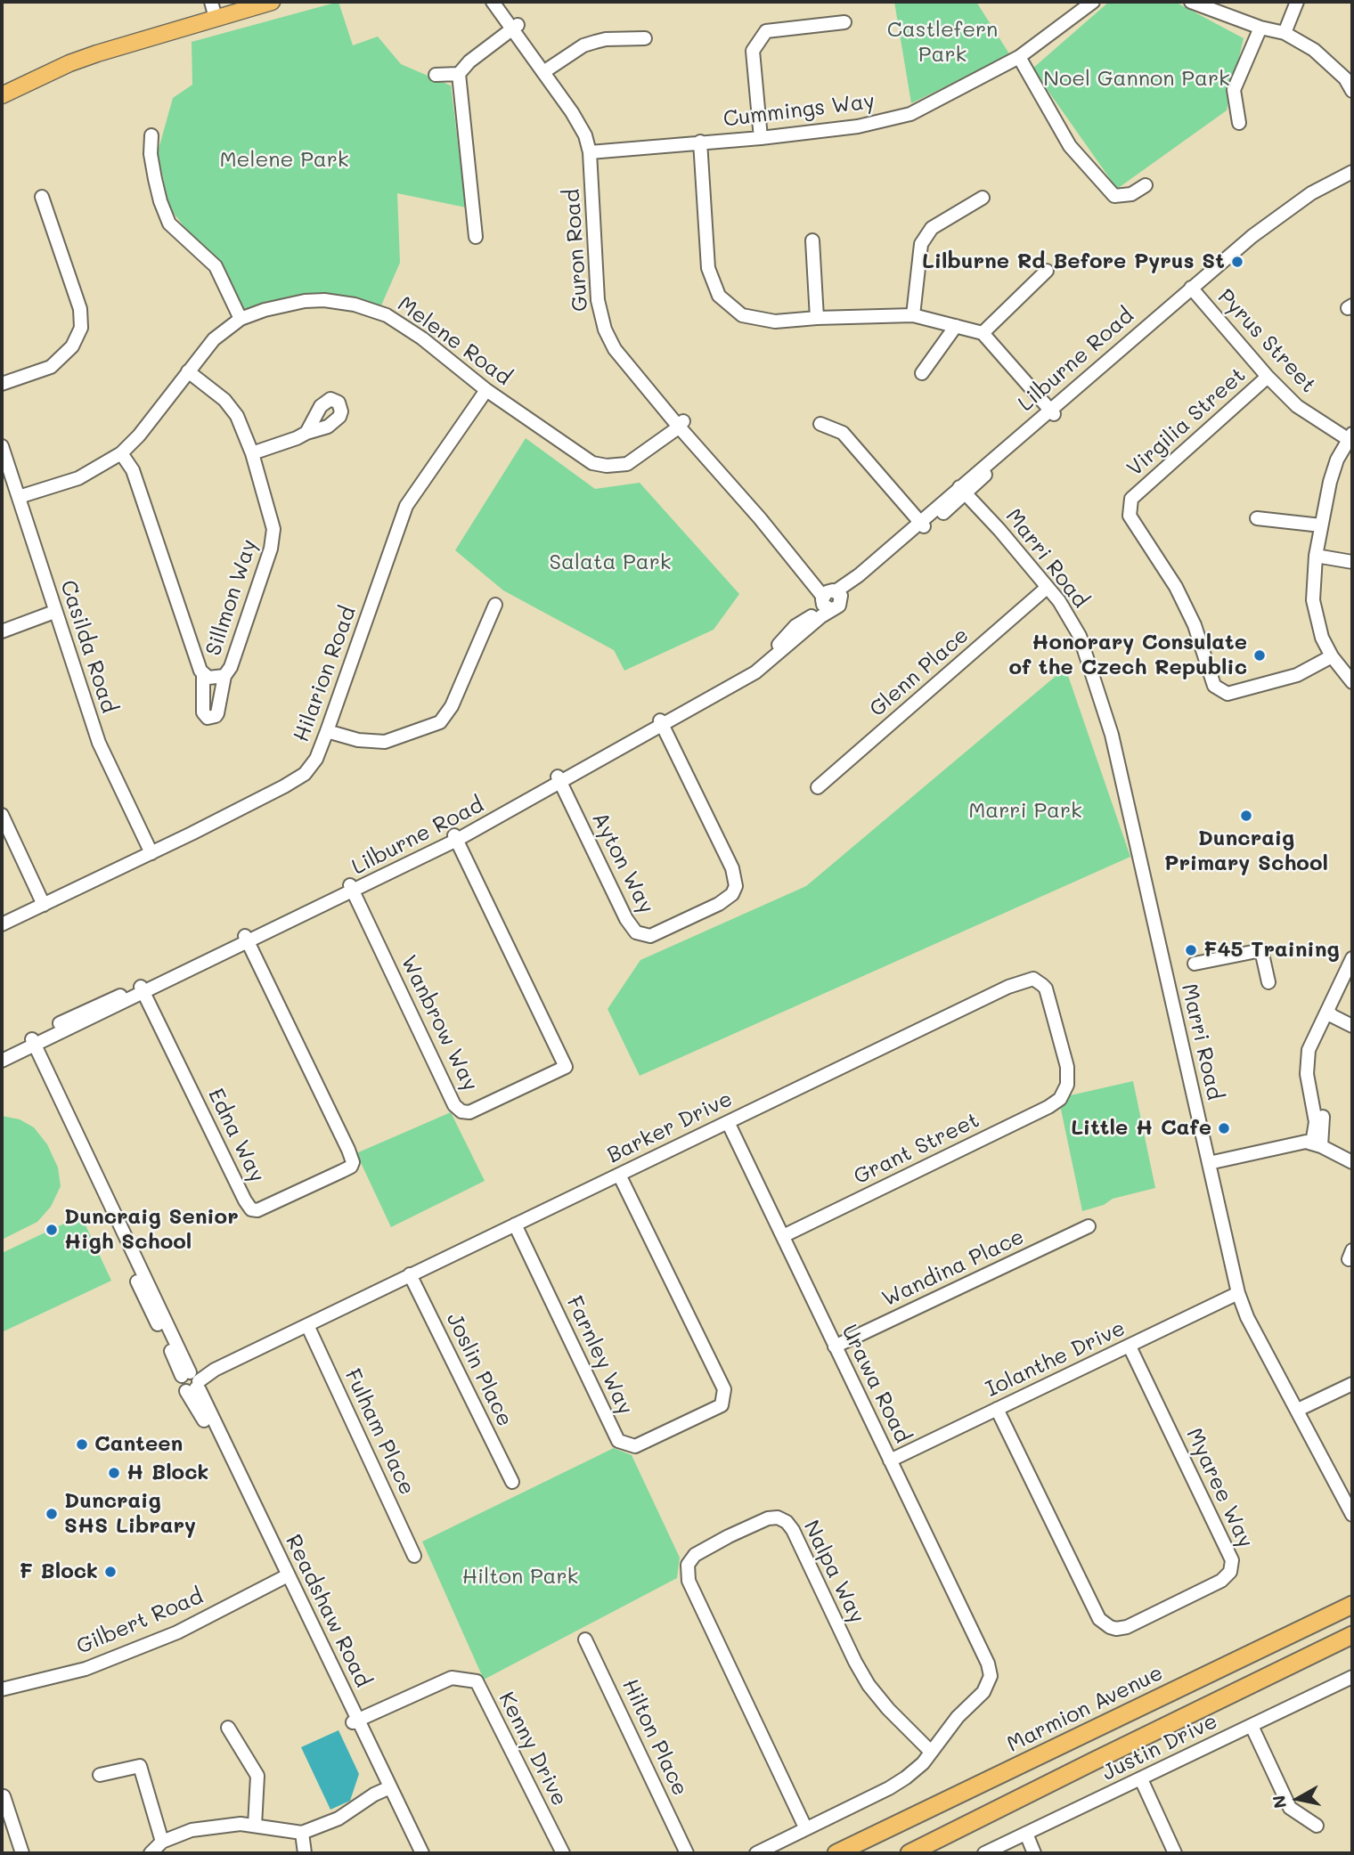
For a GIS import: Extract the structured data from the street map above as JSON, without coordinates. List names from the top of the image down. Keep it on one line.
{"streets":{"highway":["Marmion Avenue"],"street":["Cummings Way","Guron Road","Melene Road","Pyrus Street","Lilburne Road","Virgilia Street","Marri Road","Sillmon Way","Casilda Road","Glenn Place","Hilarion Road","Ayton Way","Wanbrow Way","Barker Drive","Edna Way","Grant Street","Wandina Place","Farnley Way","Iolanthe Drive","Joslin Place","Urawa Road","Fulham Place","Myaree Way","Nalpa Way","Readshaw Road","Gilbert Road","Hilton Place","Justin Drive","Kenny Drive"]},"crossings":[["Cummings Way","Guron Road"],["Guron Road","Melene Road"],["Guron Road","Lilburne Road"],["Melene Road","Sillmon Way"],["Melene Road","Casilda Road"],["Melene Road","Hilarion Road"],["Pyrus Street","Lilburne Road"],["Pyrus Street","Virgilia Street"],["Lilburne Road","Marri Road"],["Lilburne Road","Ayton Way"],["Lilburne Road","Wanbrow Way"],["Lilburne Road","Edna Way"],["Lilburne Road","Readshaw Road"],["Marri Road","Glenn Place"],["Marri Road","Iolanthe Drive"],["Casilda Road","Hilarion Road"],["Barker Drive","Grant Street"],["Barker Drive","Farnley Way"],["Barker Drive","Joslin Place"],["Barker Drive","Urawa Road"],["Barker Drive","Fulham Place"],["Barker Drive","Readshaw Road"],["Grant Street","Urawa Road"],["Wandina Place","Urawa Road"],["Iolanthe Drive","Urawa Road"],["Iolanthe Drive","Myaree Way"],["Urawa Road","Nalpa Way"],["Readshaw Road","Gilbert Road"],["Readshaw Road","Kenny Drive"]],"parks":["Castlefern Park","Noel Gannon Park","Melene Park","Salata Park","Marri Park","Hilton Park"],"places":["Lilburne Rd Before Pyrus St","Honorary Consulate of the Czech Republic","Duncraig Primary School","F45 Training","Little H Cafe","Duncraig Senior High School","Canteen","H Block","Duncraig SHS Library","F Block"],"north":"left"}
